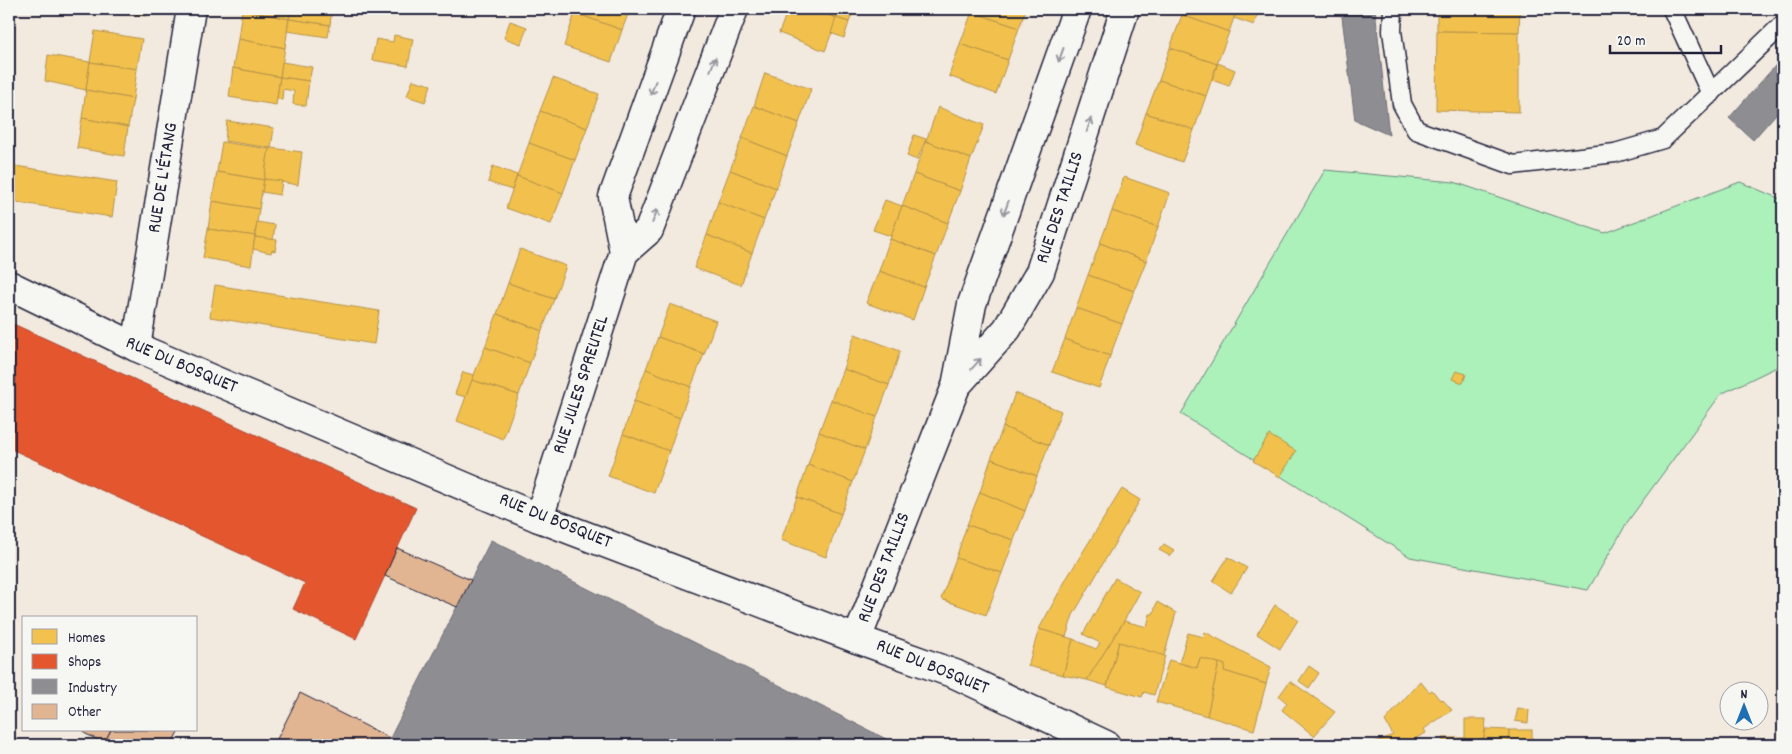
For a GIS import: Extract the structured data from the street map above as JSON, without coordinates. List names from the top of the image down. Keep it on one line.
{"streets":{"street":["RUE DE L'ÉTANG","RUE DES TAILLIS","RUE DU BOSQUET","RUE JULES SPREUTEL"]},"crossings":[["RUE DE L'ÉTANG","RUE DU BOSQUET"],["RUE DES TAILLIS","RUE DU BOSQUET"],["RUE DU BOSQUET","RUE JULES SPREUTEL"]],"legend":["Homes","Shops","Industry","Other"],"scale_bar":"20 m","north":"top"}
